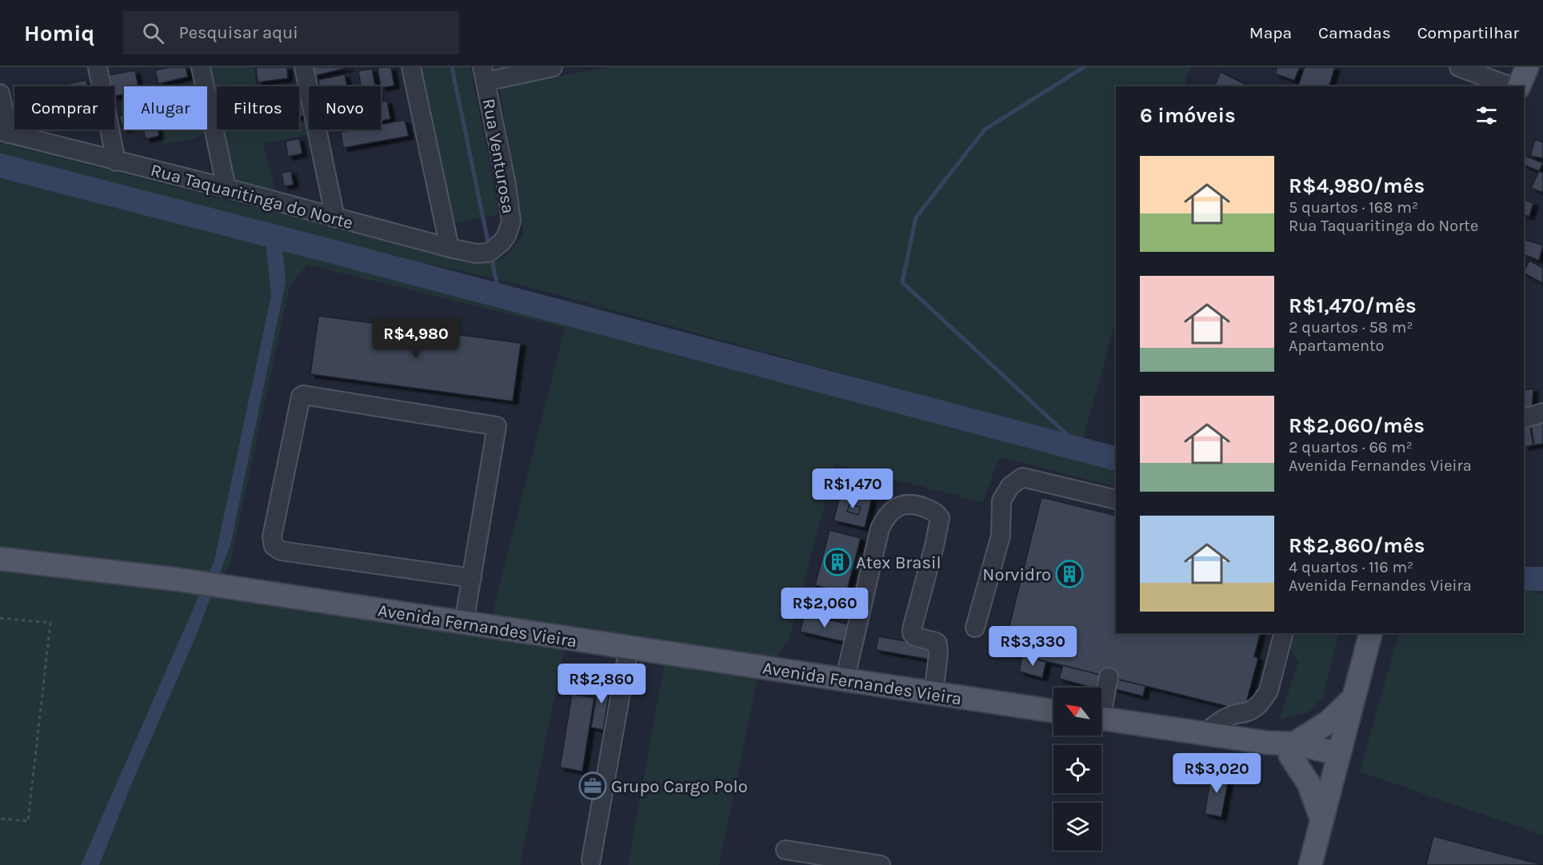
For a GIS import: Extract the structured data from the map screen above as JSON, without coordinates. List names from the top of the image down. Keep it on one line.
{"streets":{"main road":["Avenida Fernandes Vieira"],"street":["Rua Venturosa","Rua Taquaritinga do Norte"]},"crossings":[["Rua Venturosa","Rua Taquaritinga do Norte"]],"places":{"building":["Atex Brasil","Norvidro"],"office":["Grupo Cargo Polo"]},"north":"top left","page":{"header":"Homiq","search":"Pesquisar aqui","nav":["Mapa","Camadas","Compartilhar"],"chip":["Comprar","Alugar","Filtros","Novo"],"heading":"6 imóveis","list":[{"name":"R$4,980/mês","note":"5 quartos · 168 m² · Rua Taquaritinga do Norte"},{"name":"R$1,470/mês","note":"2 quartos · 58 m² · Apartamento"},{"name":"R$2,060/mês","note":"2 quartos · 66 m² · Avenida Fernandes Vieira"},{"name":"R$2,860/mês","note":"4 quartos · 116 m² · Avenida Fernandes Vieira"}],"price":["R$4,980","R$1,470","R$2,060","R$3,330","R$2,860","R$3,020"]}}
